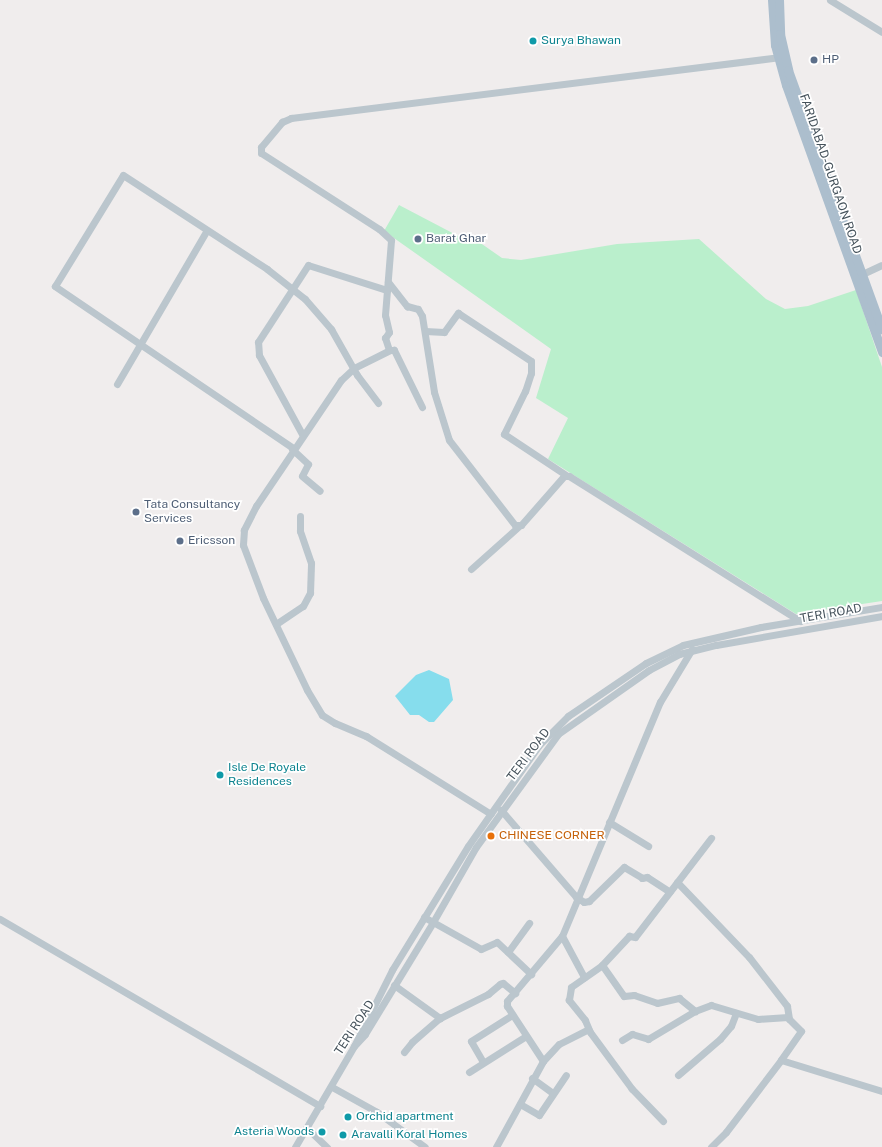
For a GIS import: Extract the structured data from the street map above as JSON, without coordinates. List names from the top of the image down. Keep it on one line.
{"streets":{"main road":["FARIDABAD-GURGAON ROAD"],"street":["TERI ROAD"]},"places":["Surya Bhawan","HP","Barat Ghar","Tata Consultancy Services","Ericsson","Isle De Royale Residences","CHINESE CORNER","Orchid apartment","Asteria Woods","Aravalli Koral Homes"]}
